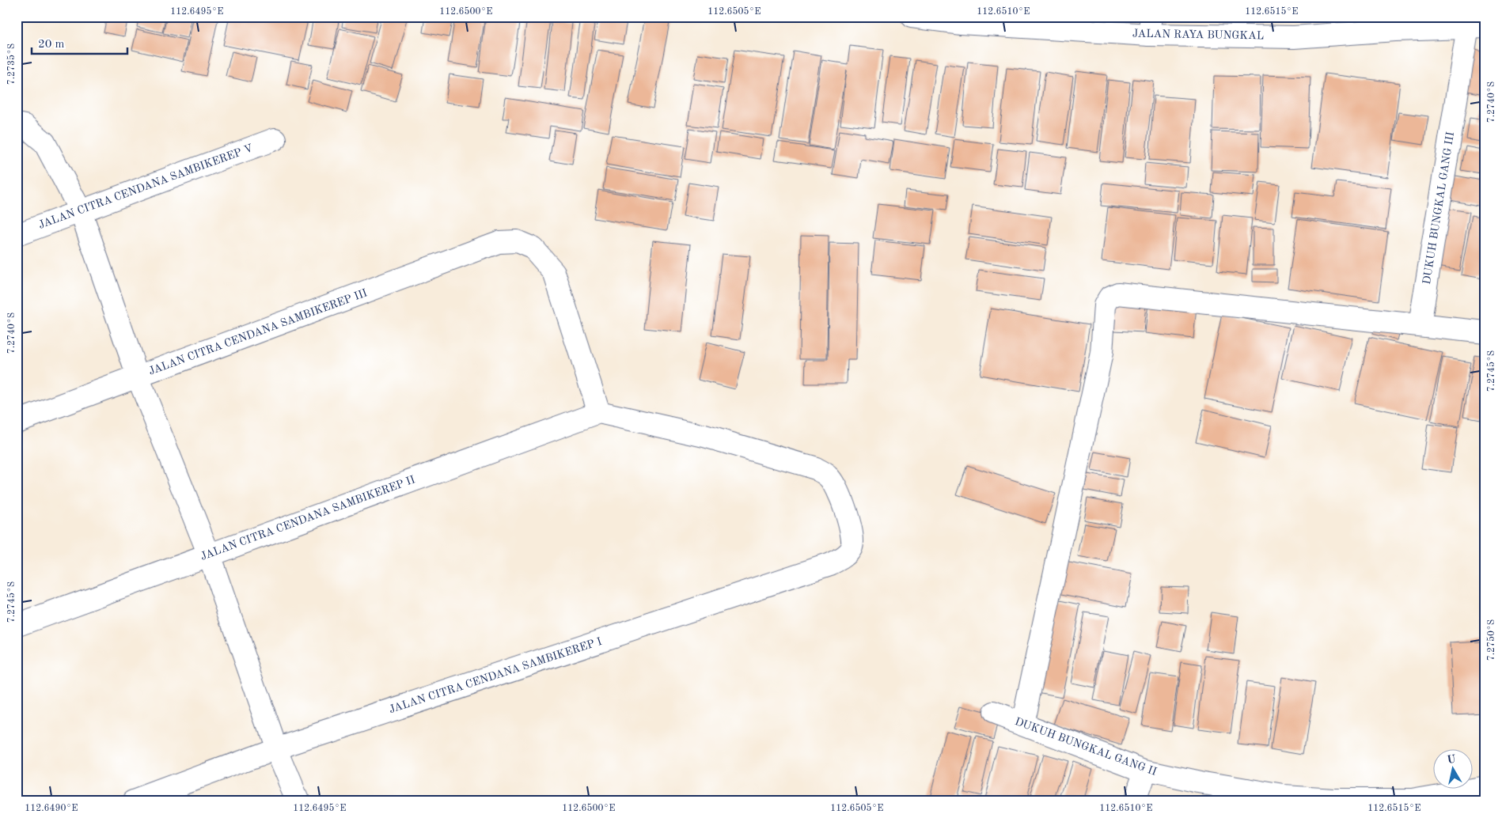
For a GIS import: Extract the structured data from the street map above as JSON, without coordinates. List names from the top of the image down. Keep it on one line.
{"streets":{"street":["JALAN RAYA BUNGKAL","JALAN CITRA CENDANA SAMBIKEREP V","DUKUH BUNGKAL GANG III","JALAN CITRA CENDANA SAMBIKEREP III","JALAN CITRA CENDANA SAMBIKEREP II","JALAN CITRA CENDANA SAMBIKEREP I","DUKUH BUNGKAL GANG II"]},"crossings":[["JALAN RAYA BUNGKAL","DUKUH BUNGKAL GANG III"],["JALAN CITRA CENDANA SAMBIKEREP III","JALAN CITRA CENDANA SAMBIKEREP II"],["JALAN CITRA CENDANA SAMBIKEREP III","JALAN CITRA CENDANA SAMBIKEREP I"],["JALAN CITRA CENDANA SAMBIKEREP II","JALAN CITRA CENDANA SAMBIKEREP I"]],"scale_bar":"20 m","north":"top","coordinates":["112.6495°E","112.6500°E","112.6505°E","112.6510°E","112.6515°E","7.2735°S","7.2740°S","7.2745°S","7.2750°S","112.6490°E"]}
